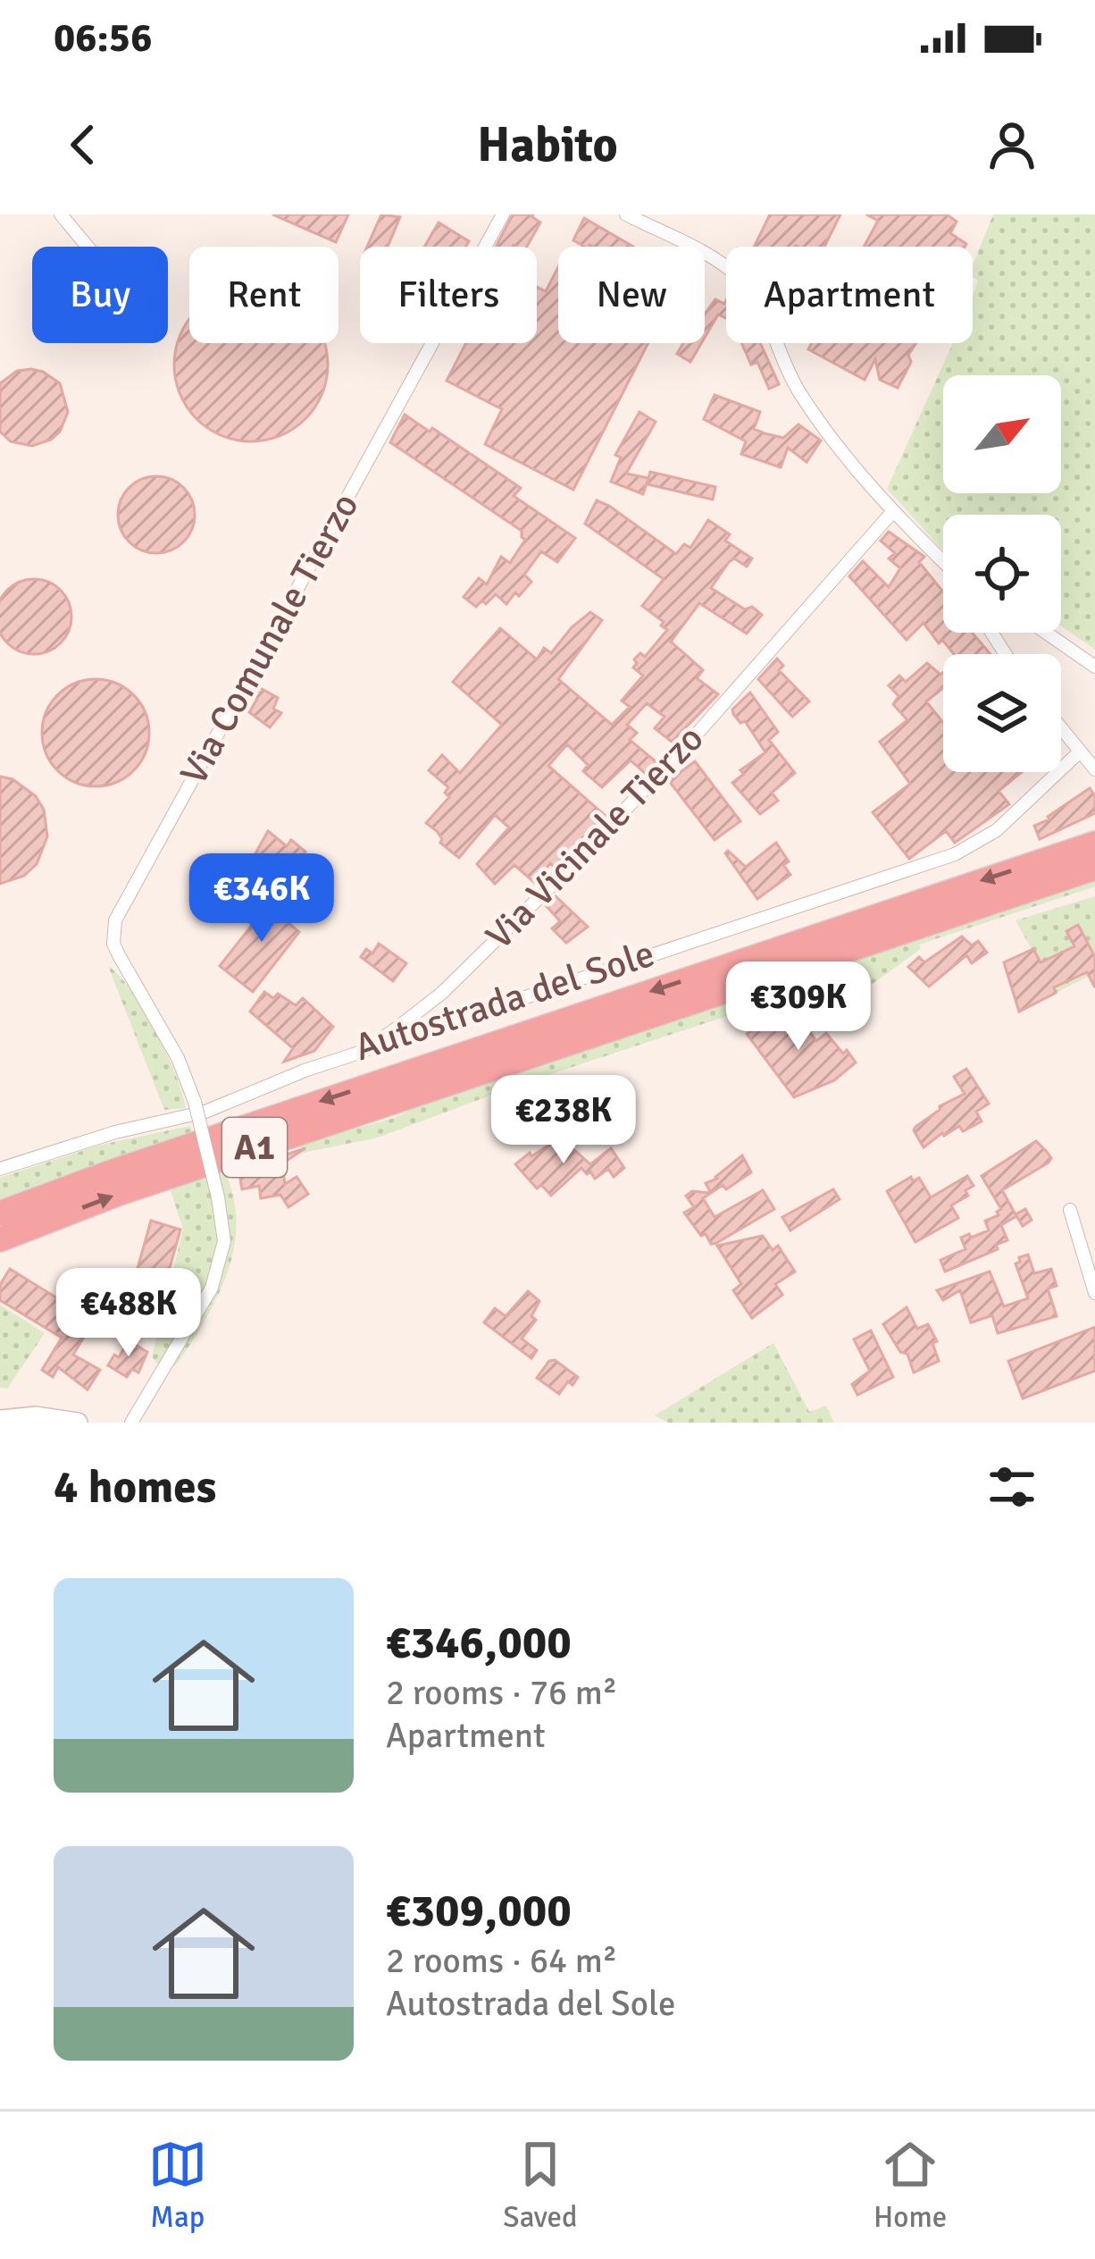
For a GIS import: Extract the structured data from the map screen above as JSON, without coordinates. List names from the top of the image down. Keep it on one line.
{"streets":{"highway":["Autostrada del Sole","A1"],"street":["Via Comunale Tierzo","Via Vicinale Tierzo"]},"north":"top right","page":{"status":"06:56","header":"Habito","chip":["Buy","Rent","Filters","New","Apartment"],"price":["€346K","€309K","€238K","€488K"],"heading":"4 homes","list":[{"name":"€346,000","note":"2 rooms · 76 m² · Apartment"},{"name":"€309,000","note":"2 rooms · 64 m² · Autostrada del Sole"}],"tabs":["Map","Saved","Home"]}}
